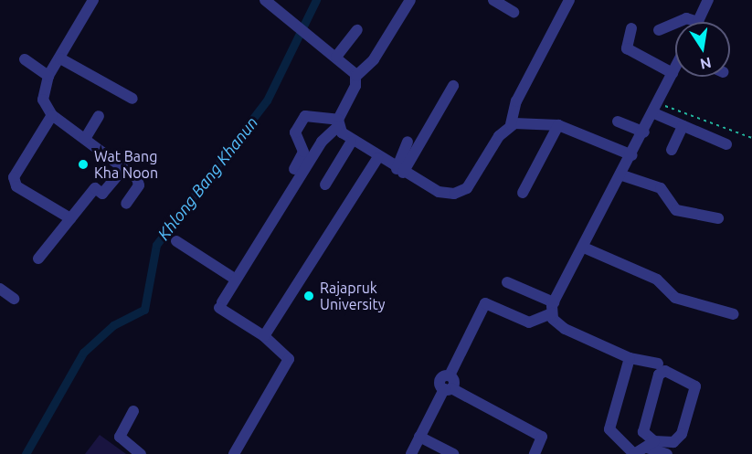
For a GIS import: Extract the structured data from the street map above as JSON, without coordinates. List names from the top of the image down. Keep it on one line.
{"water":["Khlong Bang Khanun"],"places":["Wat Bang Kha Noon","Rajapruk University"],"north":"bottom"}
